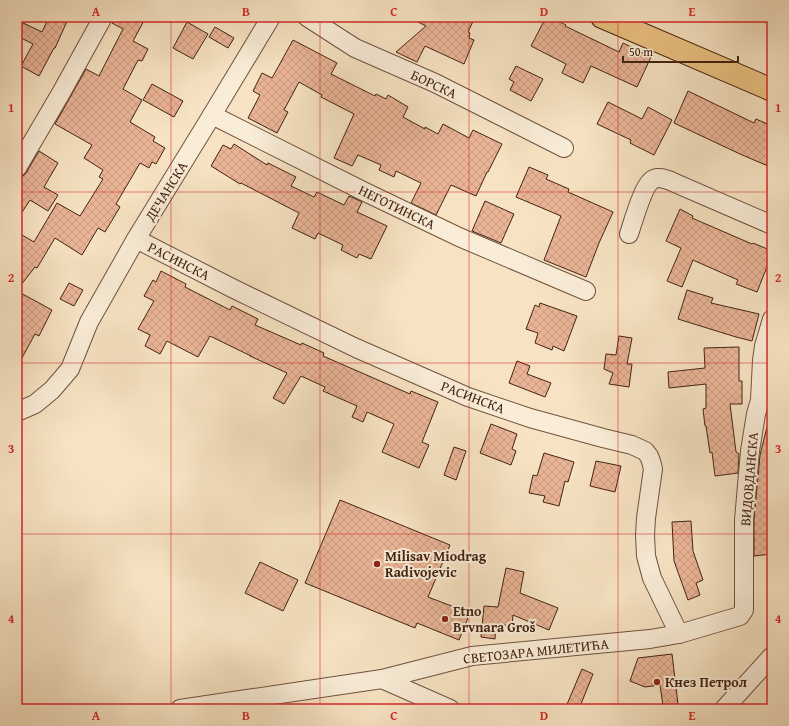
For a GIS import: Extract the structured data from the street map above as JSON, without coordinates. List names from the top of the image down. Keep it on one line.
{"streets":{"street":["БОРСКА","ДЕЧАНСКА","НЕГОТИНСКА","РАСИНСКА","ВИДОВДАНСКА","СВЕТОЗАРА МИЛЕТИЋА"]},"crossings":[["ДЕЧАНСКА","НЕГОТИНСКА"],["ДЕЧАНСКА","РАСИНСКА"],["РАСИНСКА","СВЕТОЗАРА МИЛЕТИЋА"],["ВИДОВДАНСКА","СВЕТОЗАРА МИЛЕТИЋА"]],"places":["Milisav Miodrag Radivojevic","Etno Brvnara Groš","Кнез Петрол"],"scale_bar":"50 m","grid":{"columns":["A","B","C","D","E"],"rows":["1","2","3","4"]}}
